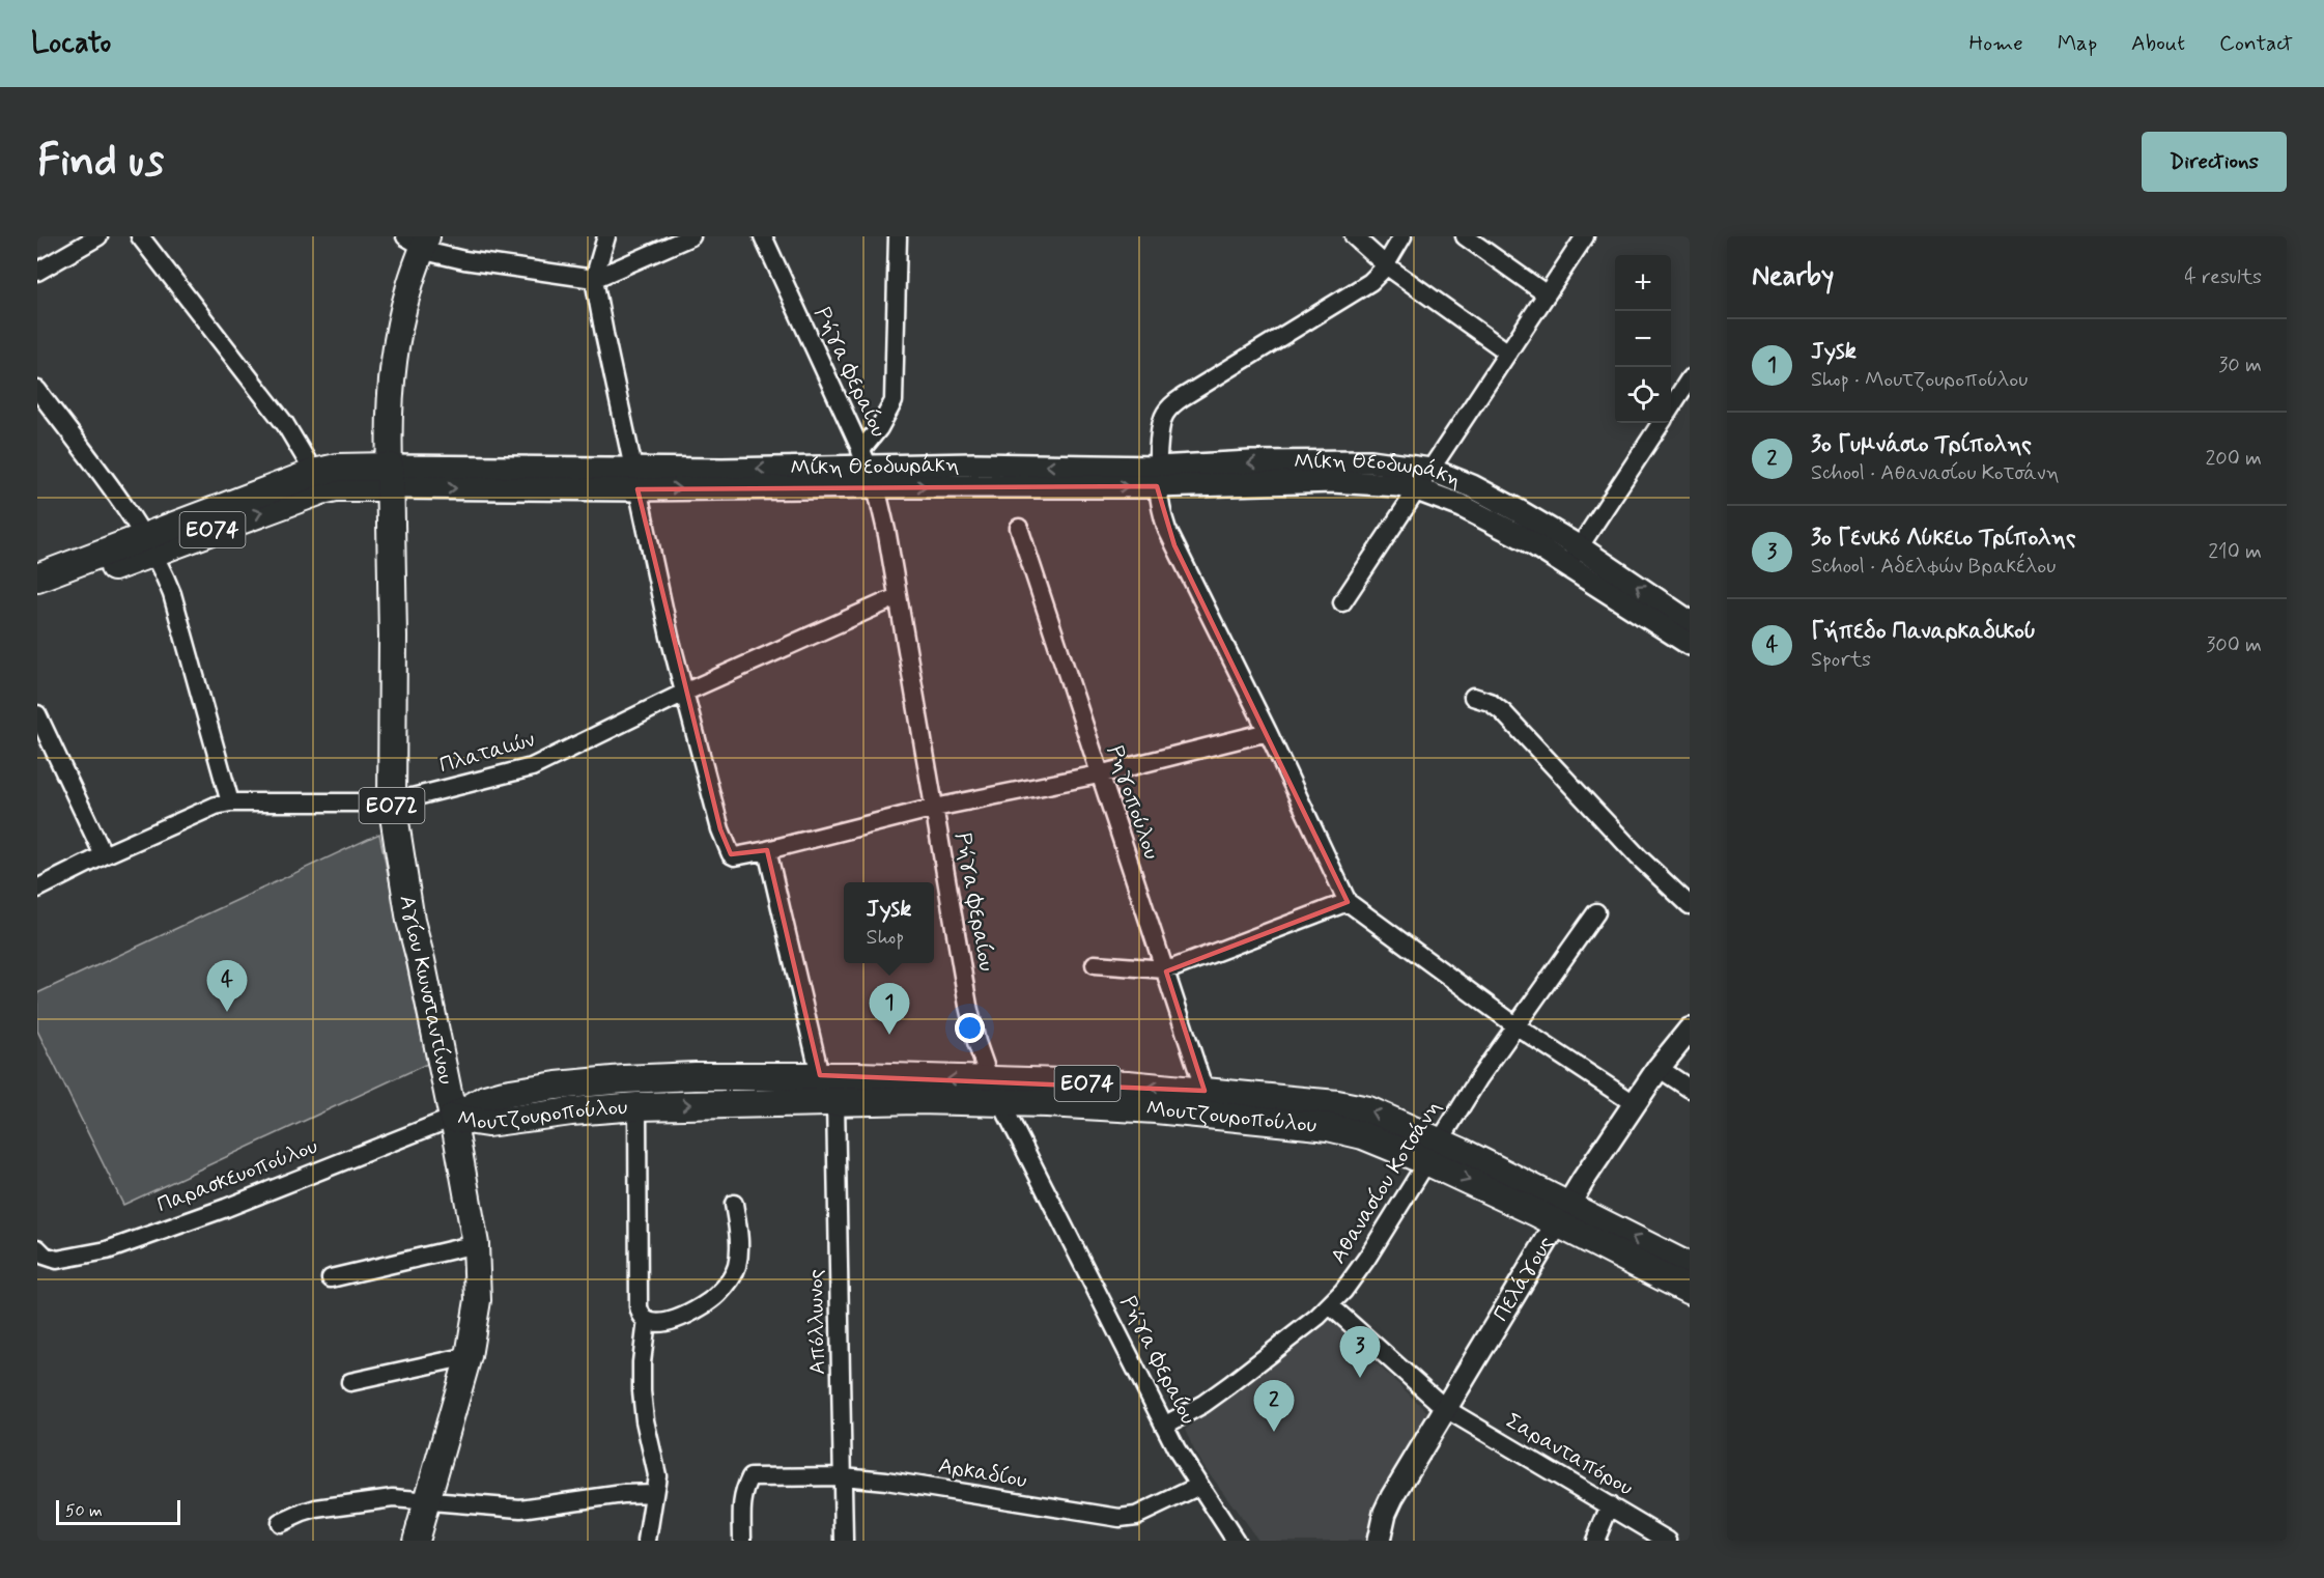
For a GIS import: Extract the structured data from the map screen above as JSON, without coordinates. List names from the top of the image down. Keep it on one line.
{"streets":{"main road":["Μίκη Θεοδωράκη","ΕΟ74","ΕΟ72","Αγίου Κωνσταντίνου","Μουτζουροπούλου"],"street":["Ρήγα Φεραίου","Πλαταιών","Ρηγοπούλου","Παρασκευοπούλου","Αθανασίου Κοτσάνη","Πελάγους","Απόλλωνος","Σαρανταπόρου","Αρκαδίου"]},"crossings":[["Ρήγα Φεραίου","Μίκη Θεοδωράκη"],["Ρήγα Φεραίου","Πλαταιών"],["Ρήγα Φεραίου","Μουτζουροπούλου"],["Ρήγα Φεραίου","Αθανασίου Κοτσάνη"],["Ρήγα Φεραίου","Αρκαδίου"],["Μίκη Θεοδωράκη","ΕΟ72"],["Μίκη Θεοδωράκη","Αγίου Κωνσταντίνου"],["Πλαταιών","Αγίου Κωνσταντίνου"],["Ρηγοπούλου","Μουτζουροπούλου"],["ΕΟ72","Αγίου Κωνσταντίνου"],["Αγίου Κωνσταντίνου","Μουτζουροπούλου"],["Αγίου Κωνσταντίνου","Παρασκευοπούλου"],["Μουτζουροπούλου","Παρασκευοπούλου"],["Μουτζουροπούλου","Αθανασίου Κοτσάνη"],["Μουτζουροπούλου","Πελάγους"],["Μουτζουροπούλου","Απόλλωνος"],["Αθανασίου Κοτσάνη","Σαρανταπόρου"],["Πελάγους","Σαρανταπόρου"],["Απόλλωνος","Αρκαδίου"]],"scale_bar":"50 m","page":{"header":"Locato","nav":["Home","Map","About","Contact"],"buttons":"Directions","title":"Find us","heading":["Nearby","4 results"],"map_buttons":["+","−"],"list":[{"mark":"1","name":"Jysk","note":"Shop · Μουτζουροπούλου","value":"30 m"},{"mark":"2","name":"3ο Γυμνάσιο Τρίπολης","note":"School · Αθανασίου Κοτσάνη","value":"200 m"},{"mark":"3","name":"3ο Γενικό Λύκειο Τρίπολης","note":"School · Αδελφών Βρακέλου","value":"210 m"},{"mark":"4","name":"Γήπεδο Παναρκαδικού","note":"Sports","value":"300 m"}],"popup":["Jysk","Shop"],"pins":["4","1","3","2"],"scale":"50 m"}}
